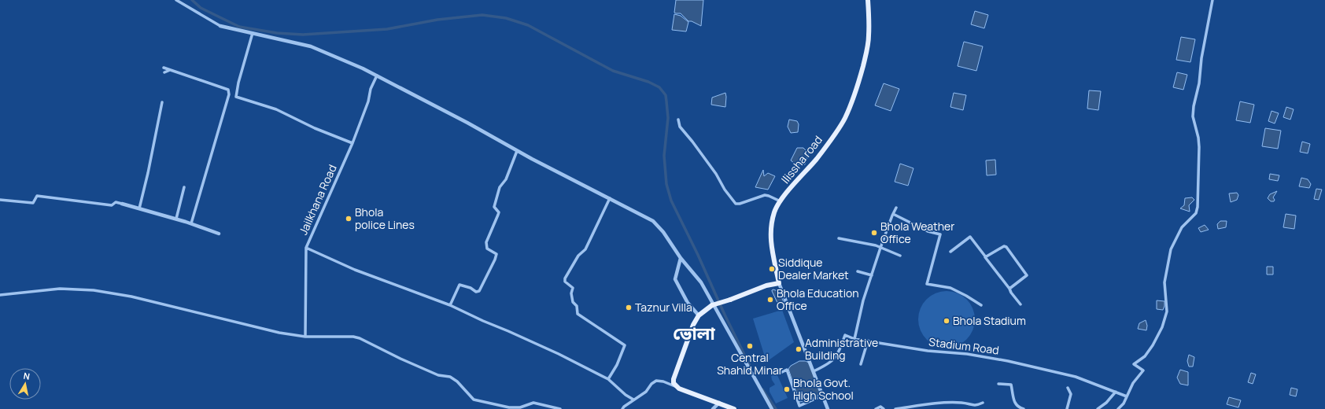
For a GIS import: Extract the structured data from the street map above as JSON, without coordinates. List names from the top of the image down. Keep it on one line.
{"streets":{"main road":["Ilissha road"],"street":["Jailkhana Road","Stadium Road"]},"districts":["ভোলা"],"places":["Bhola police Lines","Bhola Weather Office","Siddique Dealer Market","Bhola Education Office","Taznur Villa","Bhola Stadium","Central Shahid Minar","Administrative Building","Bhola Govt. High School"],"north":"top"}
